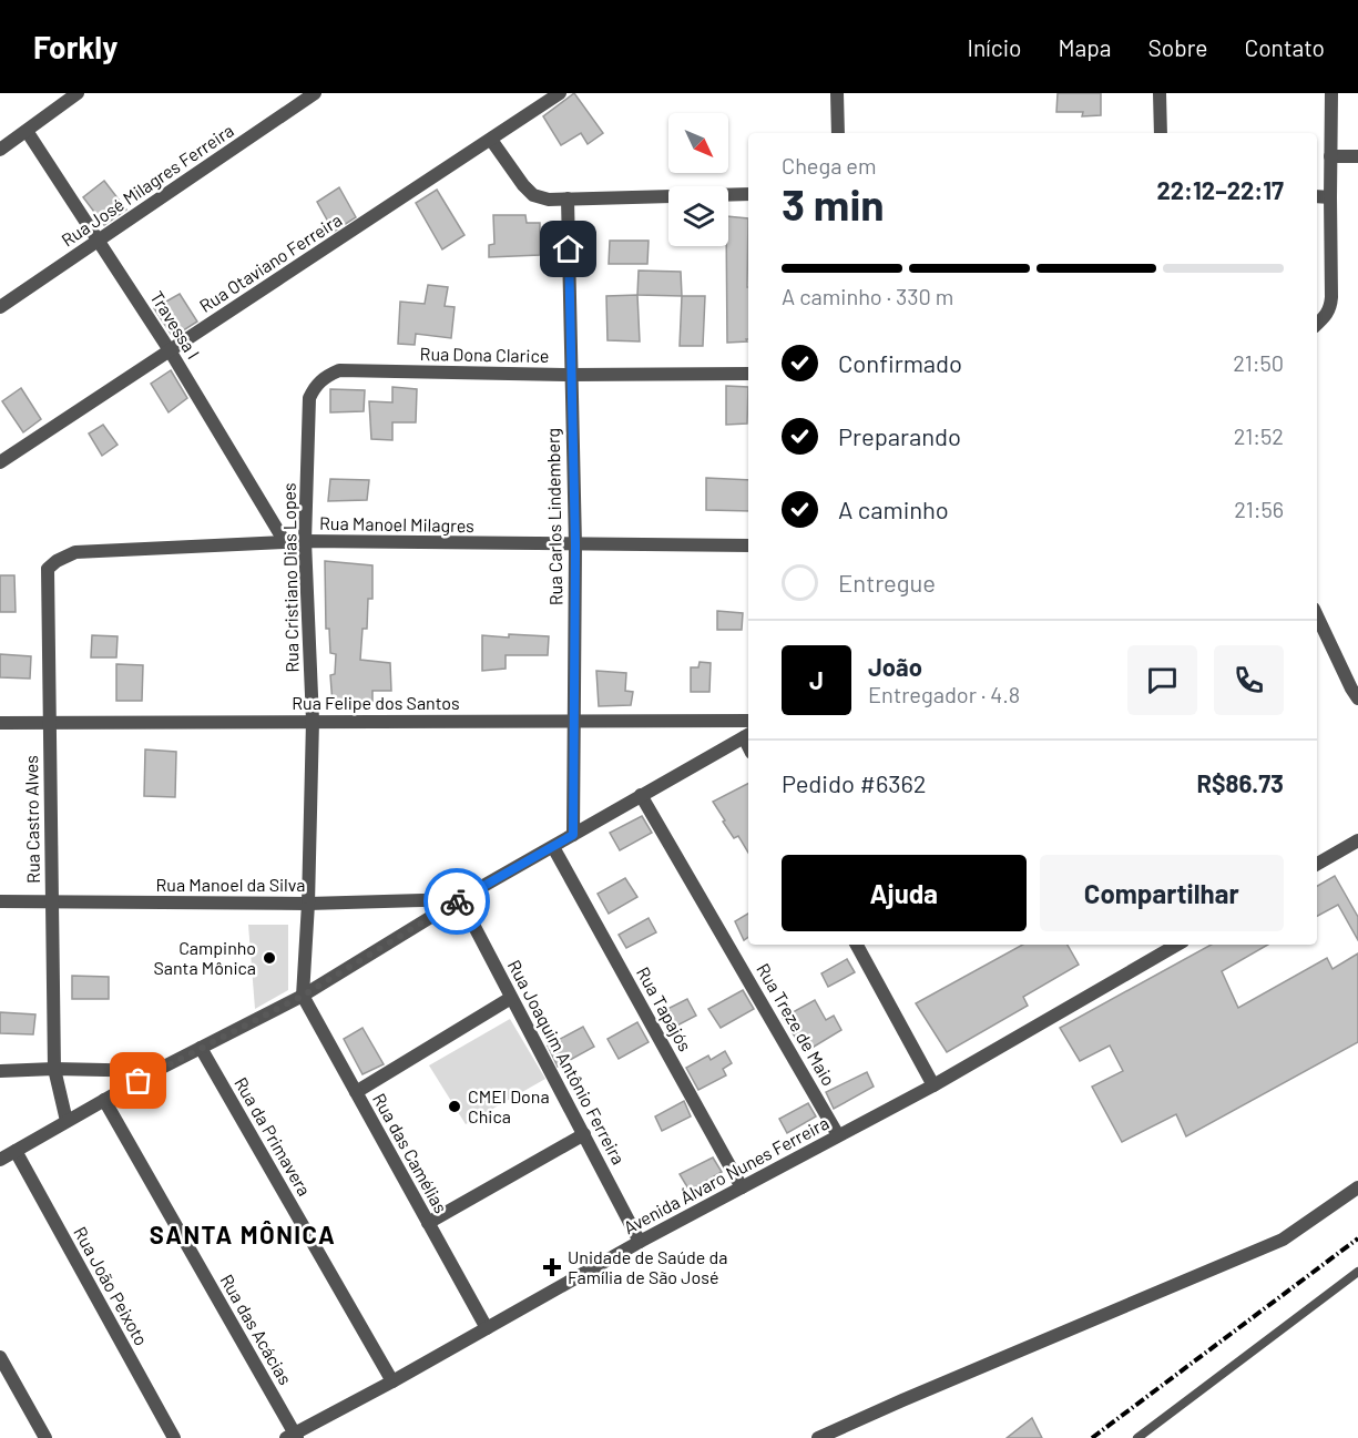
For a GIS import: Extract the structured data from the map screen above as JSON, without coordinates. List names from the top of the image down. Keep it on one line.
{"streets":{"street":["Rua José Milagres Ferreira","Rua Otaviano Ferreira","Travessa I","Rua Dona Clarice","Rua Carlos Lindemberg","Rua Manoel Milagres","Rua Cristiano Dias Lopes","Rua Felipe dos Santos","Rua Castro Alves","Rua Manoel da Silva","Rua Tapajós","Rua Treze de Maio","Rua Joaquim Antônio Ferreira","Rua da Primavera","Rua das Camélias","Avenida Álvaro Nunes Ferreira","Rua João Peixoto","Rua das Acácias"]},"crossings":[["Rua José Milagres Ferreira","Travessa I"],["Rua Otaviano Ferreira","Travessa I"],["Travessa I","Rua Manoel Milagres"],["Rua Dona Clarice","Rua Carlos Lindemberg"],["Rua Dona Clarice","Rua Cristiano Dias Lopes"],["Rua Carlos Lindemberg","Rua Manoel Milagres"],["Rua Carlos Lindemberg","Rua Felipe dos Santos"],["Rua Manoel Milagres","Rua Cristiano Dias Lopes"],["Rua Manoel Milagres","Rua Castro Alves"],["Rua Cristiano Dias Lopes","Rua Felipe dos Santos"],["Rua Cristiano Dias Lopes","Rua Manoel da Silva"],["Rua Cristiano Dias Lopes","Rua das Camélias"],["Rua Felipe dos Santos","Rua Castro Alves"],["Rua Castro Alves","Rua Manoel da Silva"],["Rua Manoel da Silva","Rua Joaquim Antônio Ferreira"],["Rua Tapajós","Avenida Álvaro Nunes Ferreira"],["Rua Treze de Maio","Avenida Álvaro Nunes Ferreira"],["Rua Joaquim Antônio Ferreira","Avenida Álvaro Nunes Ferreira"],["Rua da Primavera","Avenida Álvaro Nunes Ferreira"],["Rua das Camélias","Avenida Álvaro Nunes Ferreira"],["Avenida Álvaro Nunes Ferreira","Rua das Acácias"]],"districts":["SANTA MÔNICA"],"places":{"other":["Campinho Santa Mônica","CMEI Dona Chica"],"health":["Unidade de Saúde da Família de São José"]},"north":"bottom right","page":{"header":"Forkly","nav":["Início","Mapa","Sobre","Contato"],"heading":["3 min","Chega em","22:12–22:17"],"panel":["João","Entregador · 4.8","Pedido #6362","R$86.73"],"bar":"A caminho · 330 m","list":[["Confirmado","21:50"],["Preparando","21:52"],["A caminho","21:56"],"Entregue"],"round":"J","buttons":["Ajuda","Compartilhar"]}}
